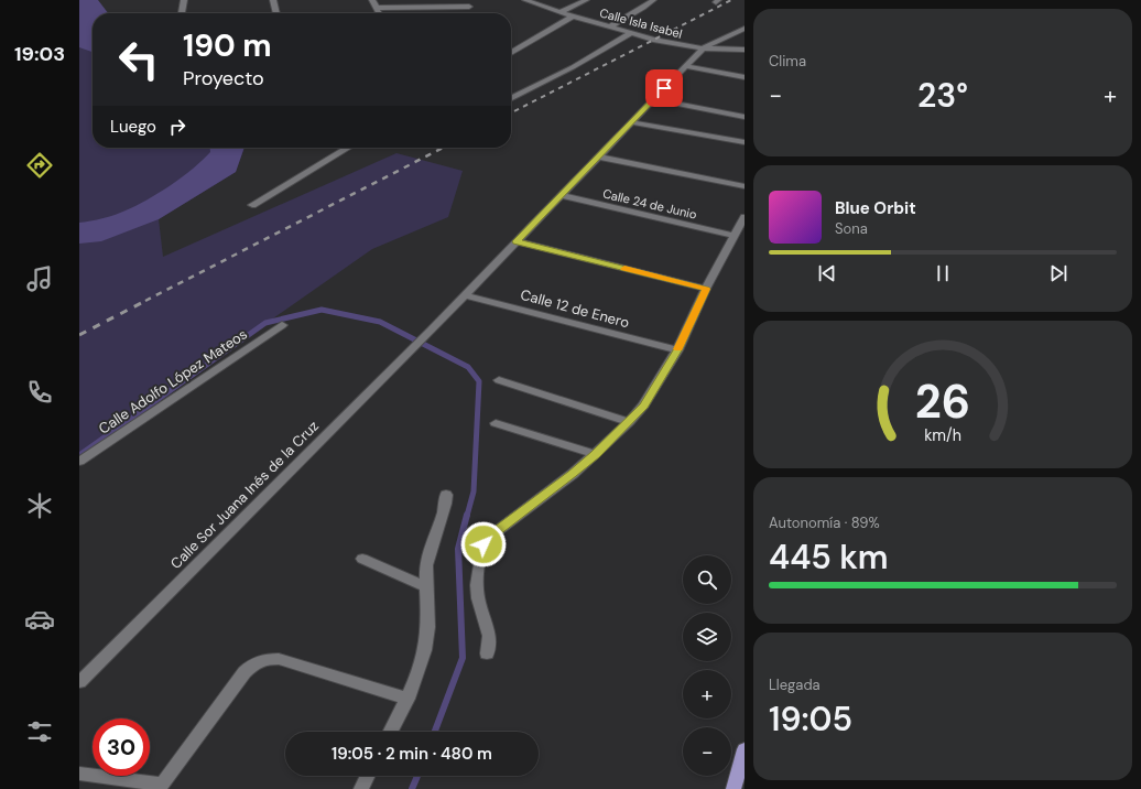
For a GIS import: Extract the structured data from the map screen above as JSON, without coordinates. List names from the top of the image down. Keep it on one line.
{"streets":{"street":["Calle Isla Isabel","Calle 24 de Junio","Calle 12 de Enero","Calle Adolfo López Mateos","Calle Sor Juana Inés de la Cruz"]},"crossings":[["Calle Isla Isabel","Calle Sor Juana Inés de la Cruz"],["Calle 24 de Junio","Calle Sor Juana Inés de la Cruz"],["Calle 12 de Enero","Calle Sor Juana Inés de la Cruz"]],"page":{"tabs":"19:03","tile":["Clima",["Autonomía · 89%","445 km"],["Llegada","19:05"]],"turn":["190 m","Proyecto"],"heat":["−","23°","+"],"then":"Luego","song":["Blue Orbit","Sona"],"map_buttons":["+","−"],"limit":"30","trip":"19:05 · 2 min · 480 m","gauge":["26","km/h"]}}
